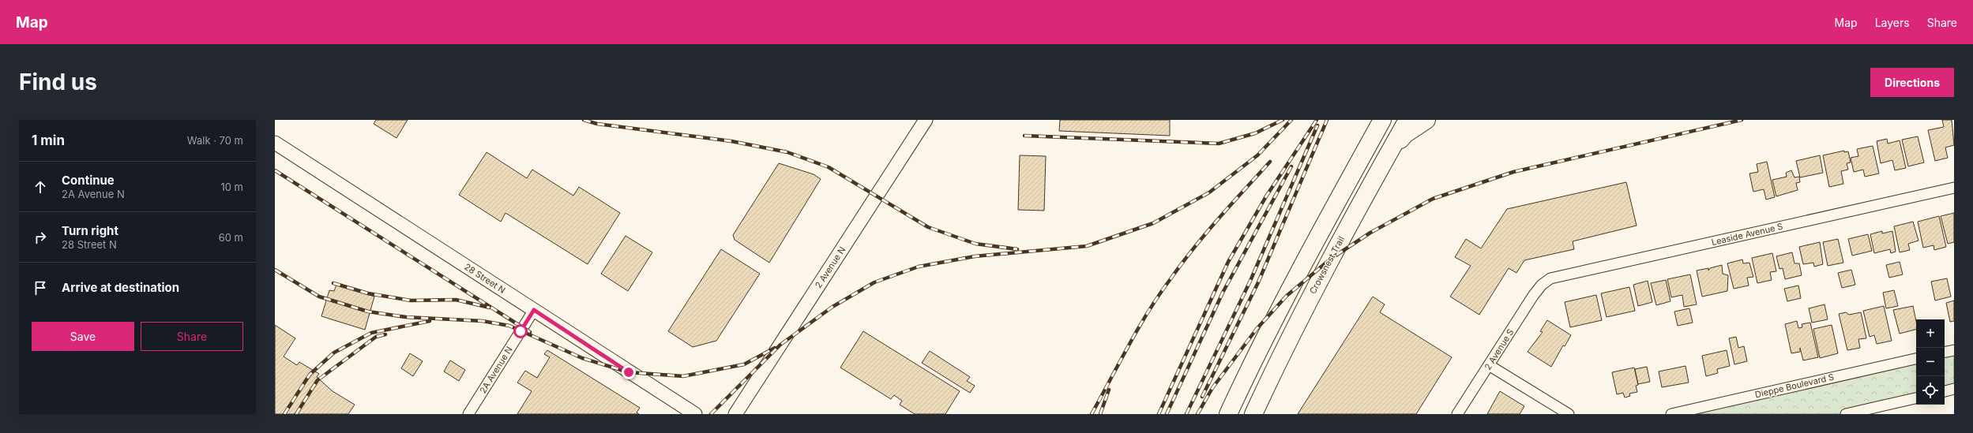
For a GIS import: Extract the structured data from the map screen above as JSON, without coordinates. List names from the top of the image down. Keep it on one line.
{"streets":{"highway":["Crowsnest Trail"],"street":["Leaside Avenue S","2 Avenue N","28 Street N","2 Avenue S","2A Avenue N","Dieppe Boulevard S"]},"crossings":[["Leaside Avenue S","2 Avenue S"],["28 Street N","2A Avenue N"]],"page":{"header":"Map","nav":["Map","Layers","Share"],"buttons":["Directions",["Save","Share"]],"title":"Find us","heading":["1 min","Walk · 70 m"],"list":[["Continue","2A Avenue N","10 m"],["Turn right","28 Street N","60 m"],"Arrive at destination"],"map_buttons":["+","−"]}}
